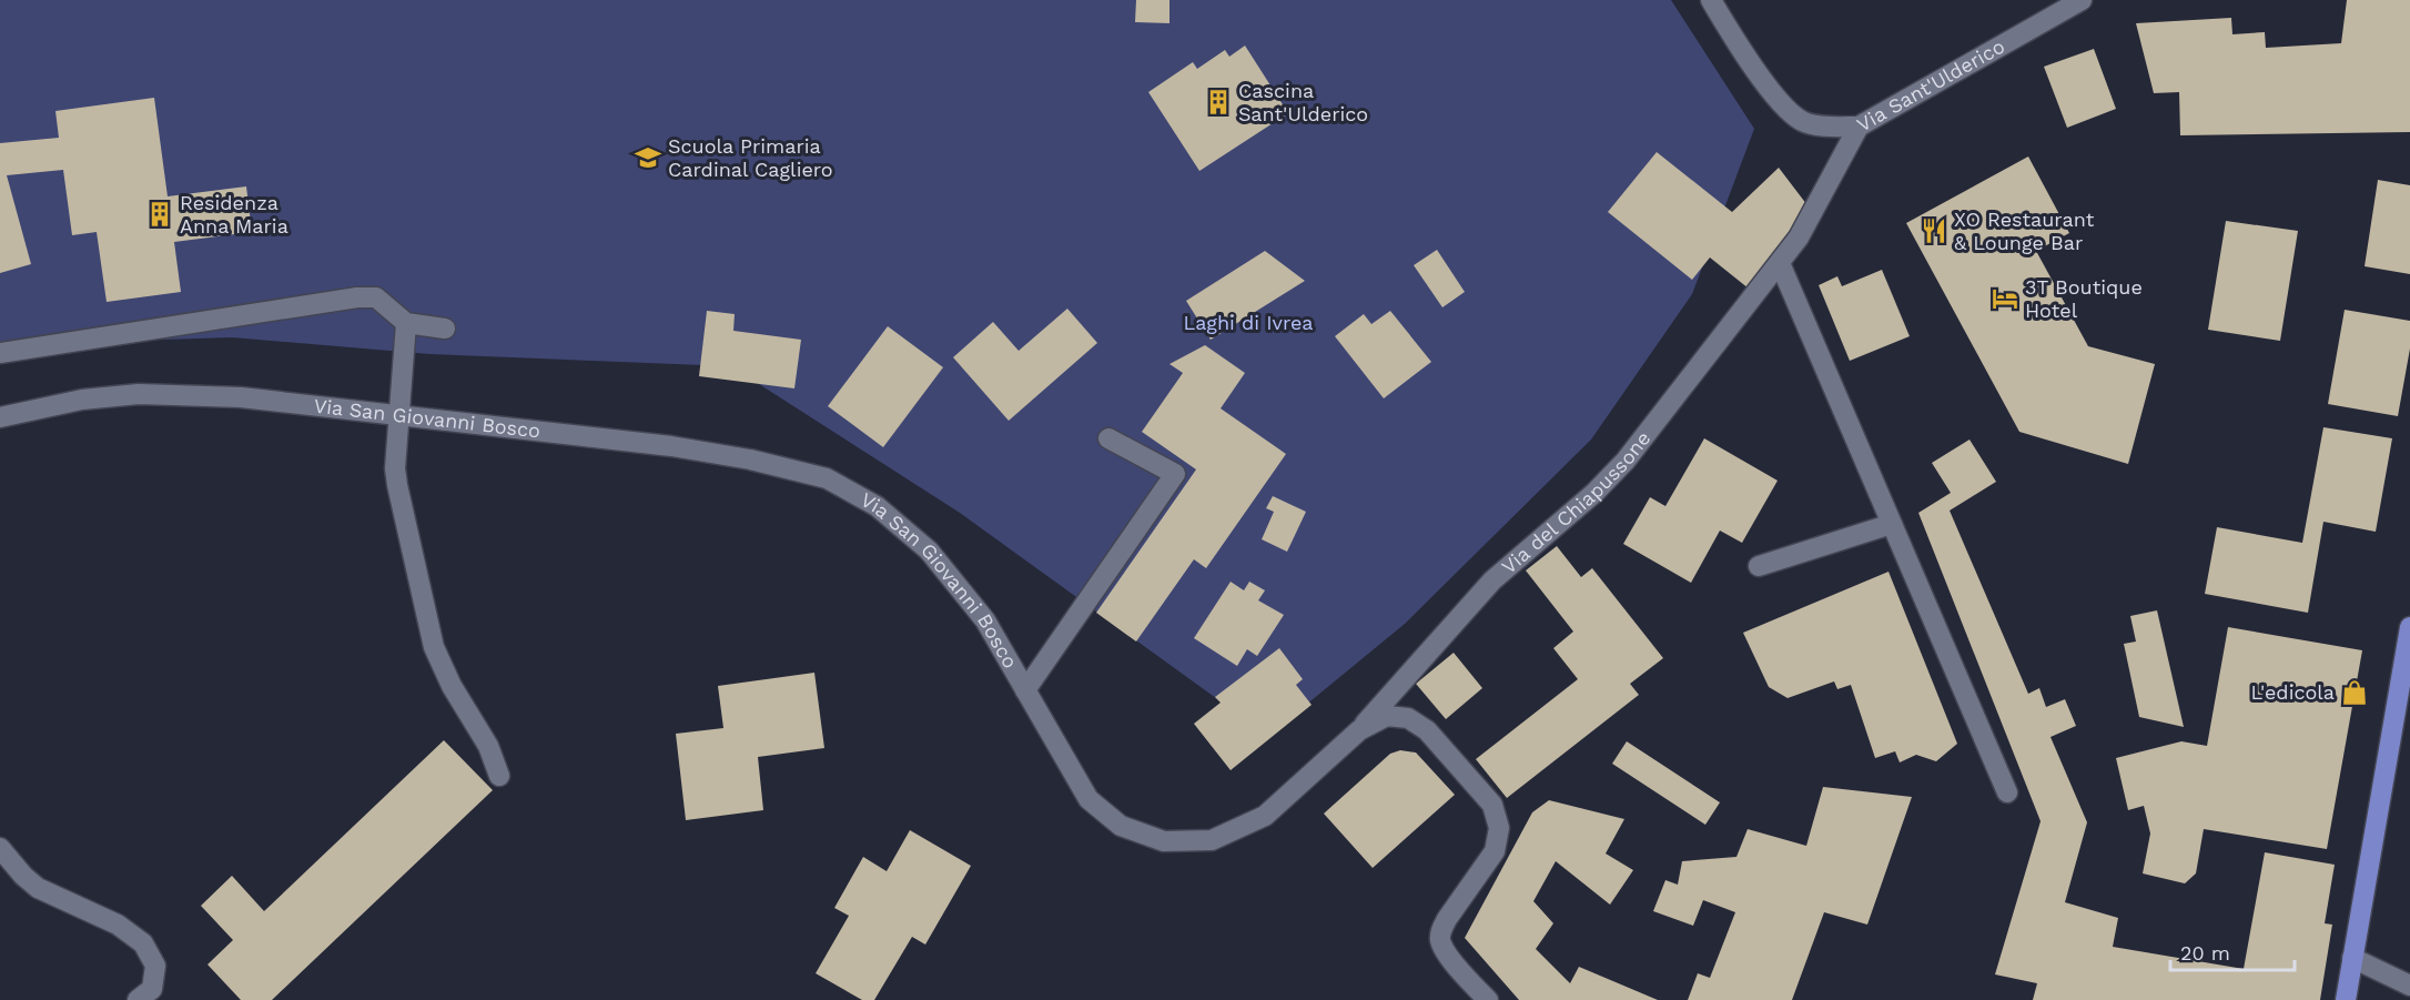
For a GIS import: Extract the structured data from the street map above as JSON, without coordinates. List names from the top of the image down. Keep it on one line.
{"streets":{"street":["Via Sant'Ulderico","Via San Giovanni Bosco","Via del Chiapussone"]},"crossings":[["Via Sant'Ulderico","Via del Chiapussone"],["Via San Giovanni Bosco","Via del Chiapussone"]],"parks":["Laghi di Ivrea"],"places":{"building":["Cascina Sant'Ulderico","Residenza Anna Maria"],"school or university":["Scuola Primaria Cardinal Cagliero"],"restaurant":["XO Restaurant & Lounge Bar"],"hotel":["3T Boutique Hotel"],"shop":["L'edicola"]},"scale_bar":"20 m"}
